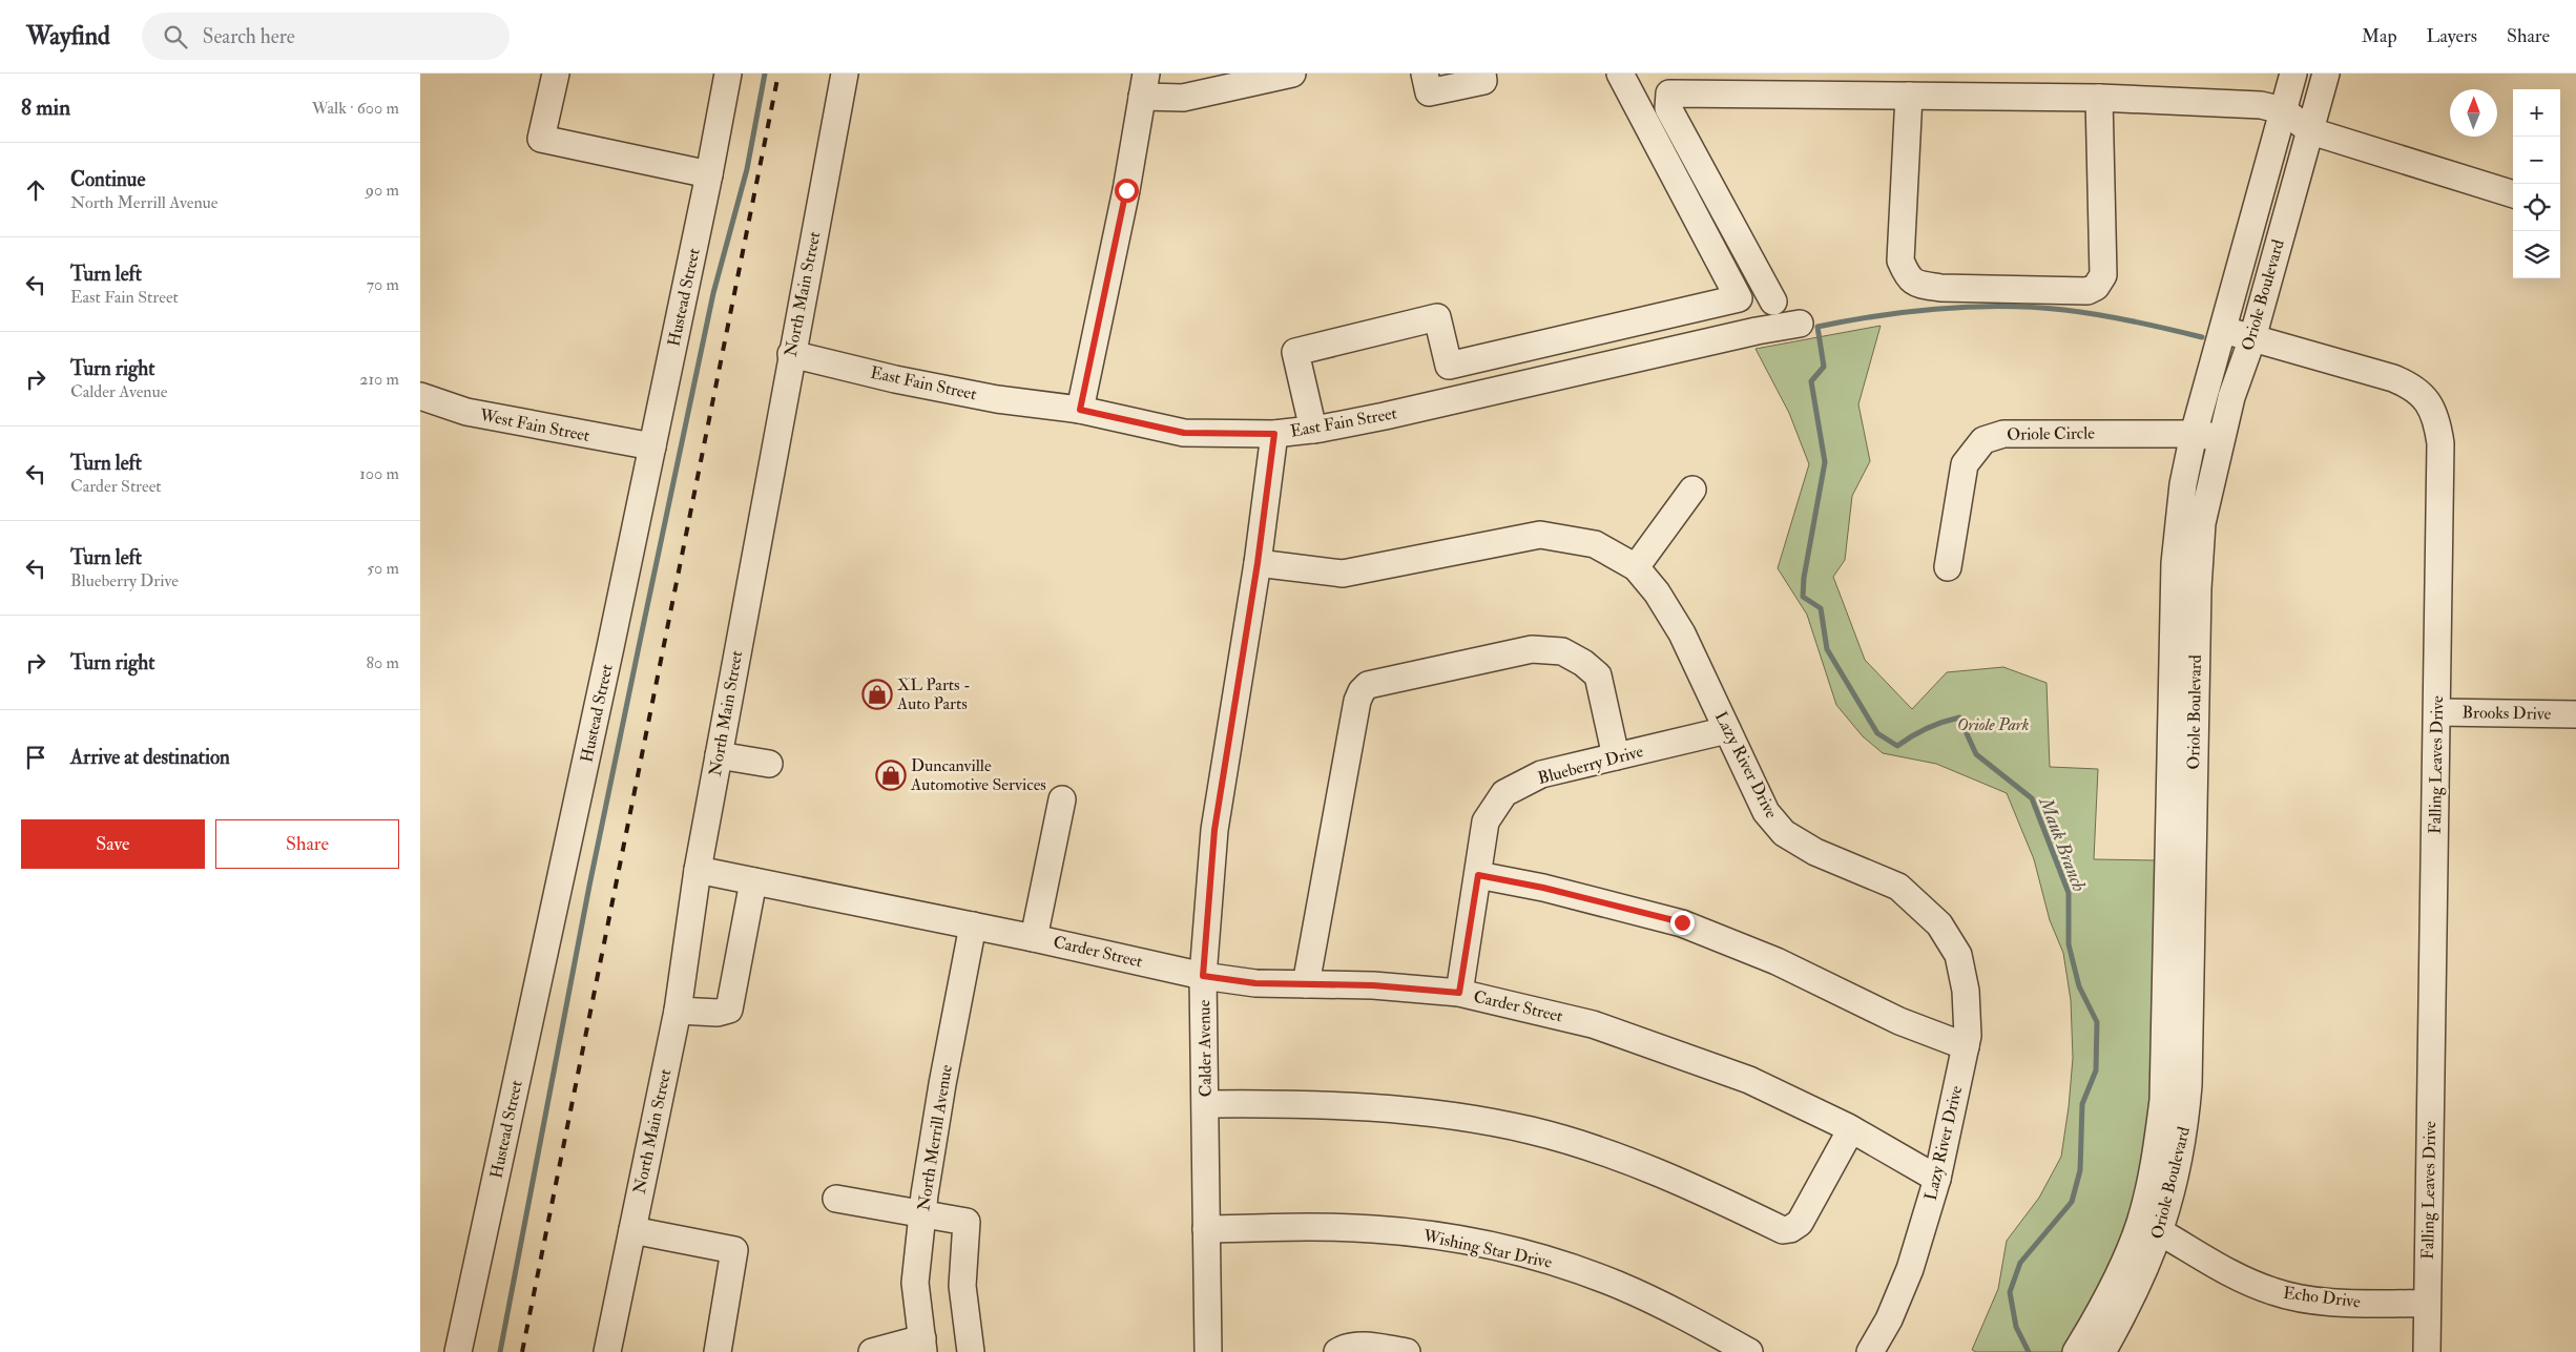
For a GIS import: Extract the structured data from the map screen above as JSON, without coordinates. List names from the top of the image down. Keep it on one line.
{"streets":{"street":["North Main Street","Oriole Boulevard","Hustead Street","East Fain Street","West Fain Street","Oriole Circle","Brooks Drive","Blueberry Drive","Lazy River Drive","Falling Leaves Drive","Carder Street","Calder Avenue","North Merrill Avenue","Wishing Star Drive","Echo Drive"]},"crossings":[["North Main Street","East Fain Street"],["North Main Street","Carder Street"],["Oriole Boulevard","Oriole Circle"],["Oriole Boulevard","Falling Leaves Drive"],["Oriole Boulevard","Echo Drive"],["Hustead Street","West Fain Street"],["East Fain Street","Calder Avenue"],["Brooks Drive","Falling Leaves Drive"],["Blueberry Drive","Lazy River Drive"],["Blueberry Drive","Carder Street"],["Lazy River Drive","Carder Street"],["Lazy River Drive","Calder Avenue"],["Falling Leaves Drive","Echo Drive"],["Carder Street","Calder Avenue"],["Carder Street","North Merrill Avenue"],["Calder Avenue","Wishing Star Drive"]],"water":["Mauk Branch"],"parks":["Oriole Park"],"places":{"shop":["XL Parts - Auto Parts","Duncanville Automotive Services"]},"north":"top","page":{"header":"Wayfind","search":"Search here","nav":["Map","Layers","Share"],"heading":["8 min","Walk · 600 m"],"map_buttons":["+","−"],"list":[["Continue","North Merrill Avenue","90 m"],["Turn left","East Fain Street","70 m"],["Turn right","Calder Avenue","210 m"],["Turn left","Carder Street","100 m"],["Turn left","Blueberry Drive","50 m"],["Turn right","80 m"],"Arrive at destination"],"buttons":["Save","Share"]}}
